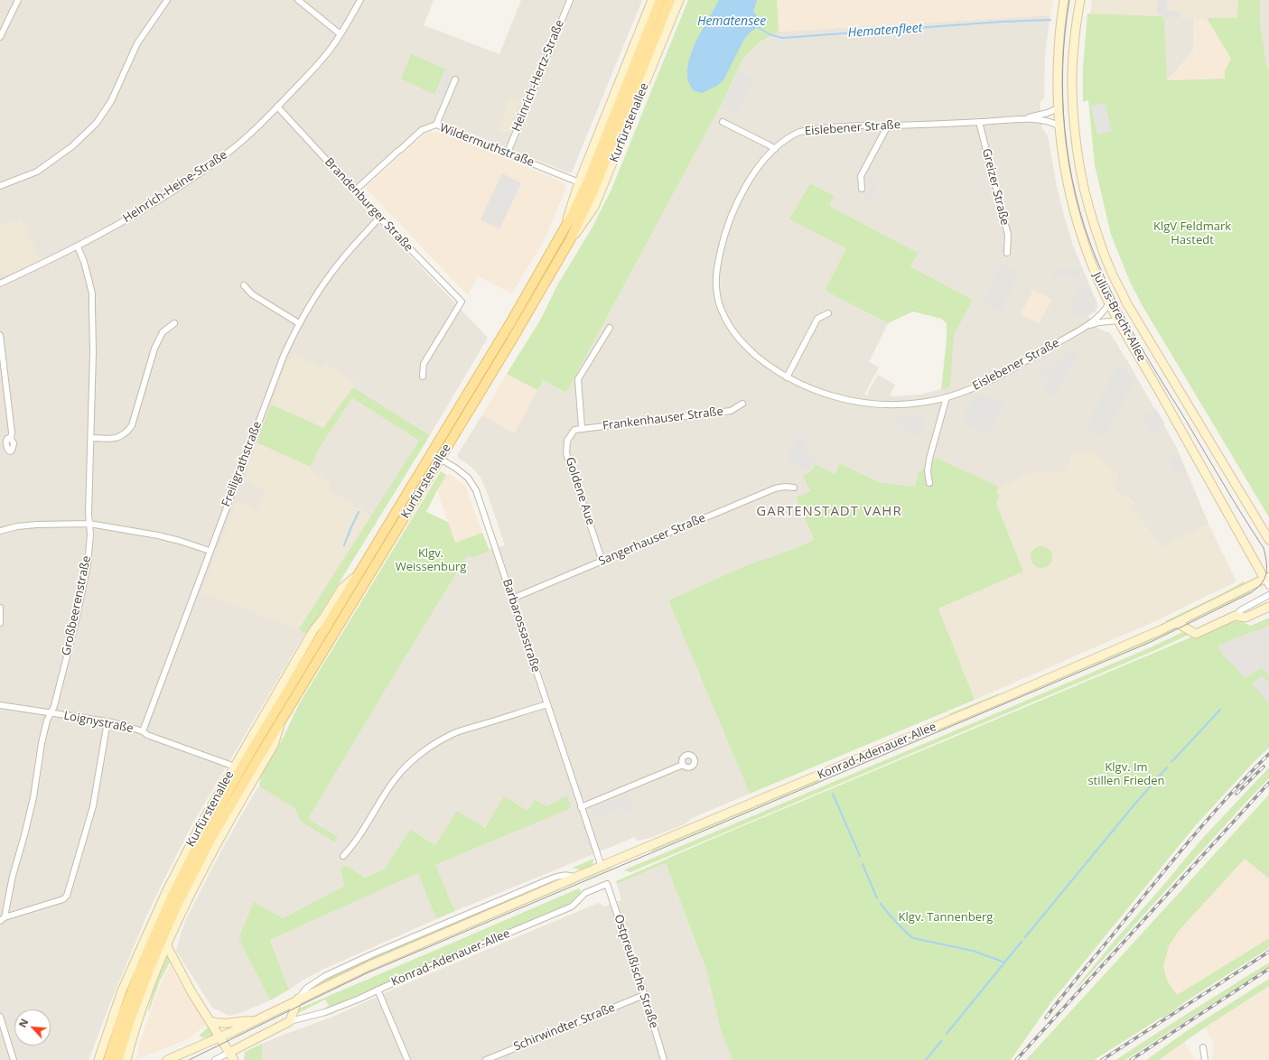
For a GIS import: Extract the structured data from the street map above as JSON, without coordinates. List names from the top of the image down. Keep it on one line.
{"streets":{"main road":["Kurfürstenallee","Julius-Brecht-Allee","Konrad-Adenauer-Allee"],"street":["Heinrich-Hertz-Straße","Eislebener Straße","Wildermuthstraße","Heinrich-Heine-Straße","Greizer Straße","Brandenburger Straße","Frankenhauser Straße","Freiligrathstraße","Goldene Aue","Sangerhauser Straße","Großbeerenstraße","Barbarossastraße","Loignystraße","Ostpreußische Straße","Schirwindter Straße"]},"crossings":[["Heinrich-Hertz-Straße","Wildermuthstraße"],["Kurfürstenallee","Wildermuthstraße"],["Kurfürstenallee","Barbarossastraße"],["Kurfürstenallee","Loignystraße"],["Eislebener Straße","Greizer Straße"],["Eislebener Straße","Julius-Brecht-Allee"],["Wildermuthstraße","Brandenburger Straße"],["Heinrich-Heine-Straße","Brandenburger Straße"],["Heinrich-Heine-Straße","Großbeerenstraße"],["Brandenburger Straße","Freiligrathstraße"],["Julius-Brecht-Allee","Konrad-Adenauer-Allee"],["Frankenhauser Straße","Goldene Aue"],["Freiligrathstraße","Loignystraße"],["Goldene Aue","Sangerhauser Straße"],["Sangerhauser Straße","Barbarossastraße"],["Großbeerenstraße","Loignystraße"],["Barbarossastraße","Konrad-Adenauer-Allee"],["Konrad-Adenauer-Allee","Ostpreußische Straße"],["Ostpreußische Straße","Schirwindter Straße"]],"districts":["GARTENSTADT VAHR"],"water":["Hematensee","Hematenfleet"],"parks":["KlgV Feldmark Hastedt","Klgv. Weissenburg","Klgv. Im stillen Frieden","Klgv. Tannenberg"],"north":"top left"}
